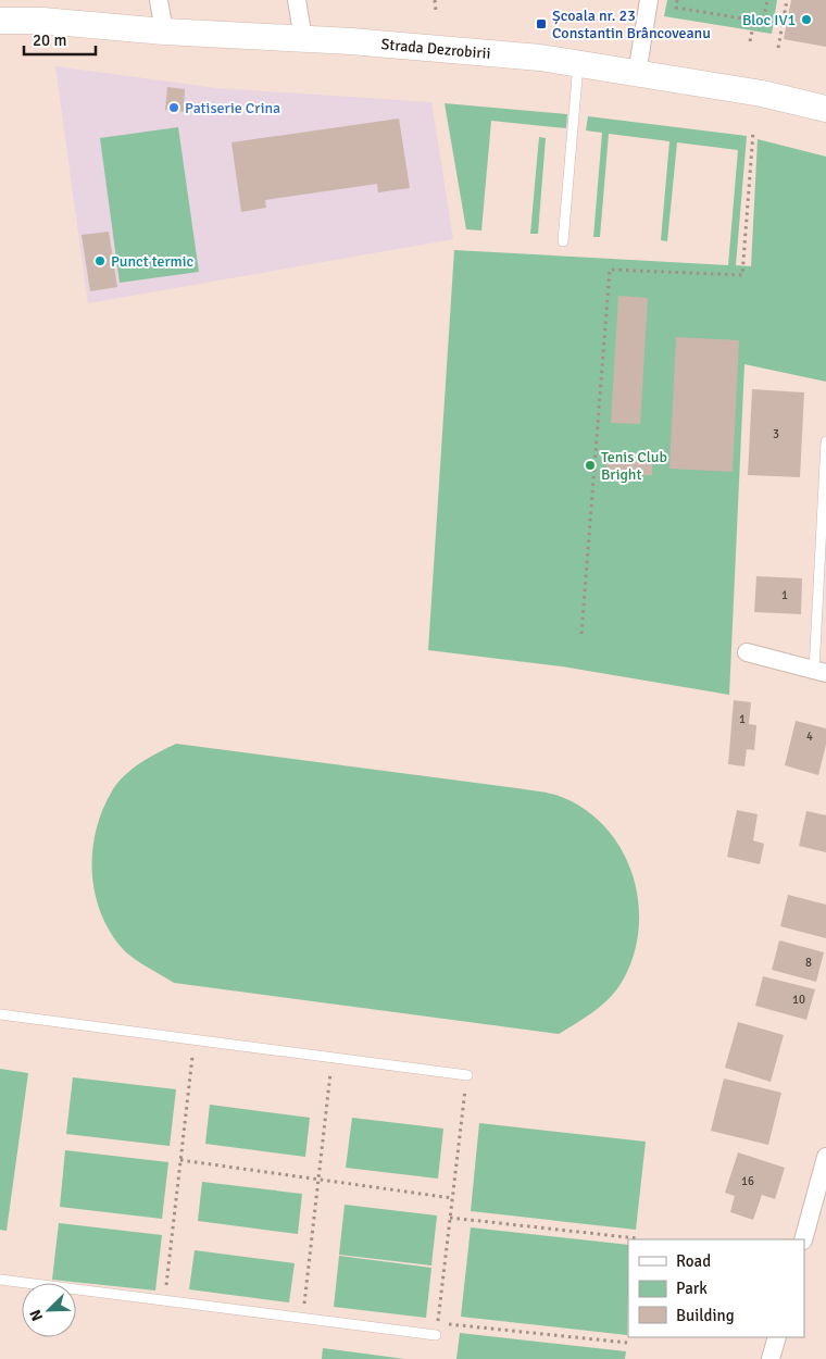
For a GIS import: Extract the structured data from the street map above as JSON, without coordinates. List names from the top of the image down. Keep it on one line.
{"streets":{"main road":["Strada Dezrobirii"]},"places":{"other":["Bloc IV1","Patiserie Crina","Punct termic","Tenis Club Bright"],"transit":["Școala nr. 23 Constantin Brâncoveanu"]},"house_numbers":["3","1","1","4","8","10","16"],"legend":["Road","Park","Building"],"scale_bar":"20 m","north":"bottom left"}
